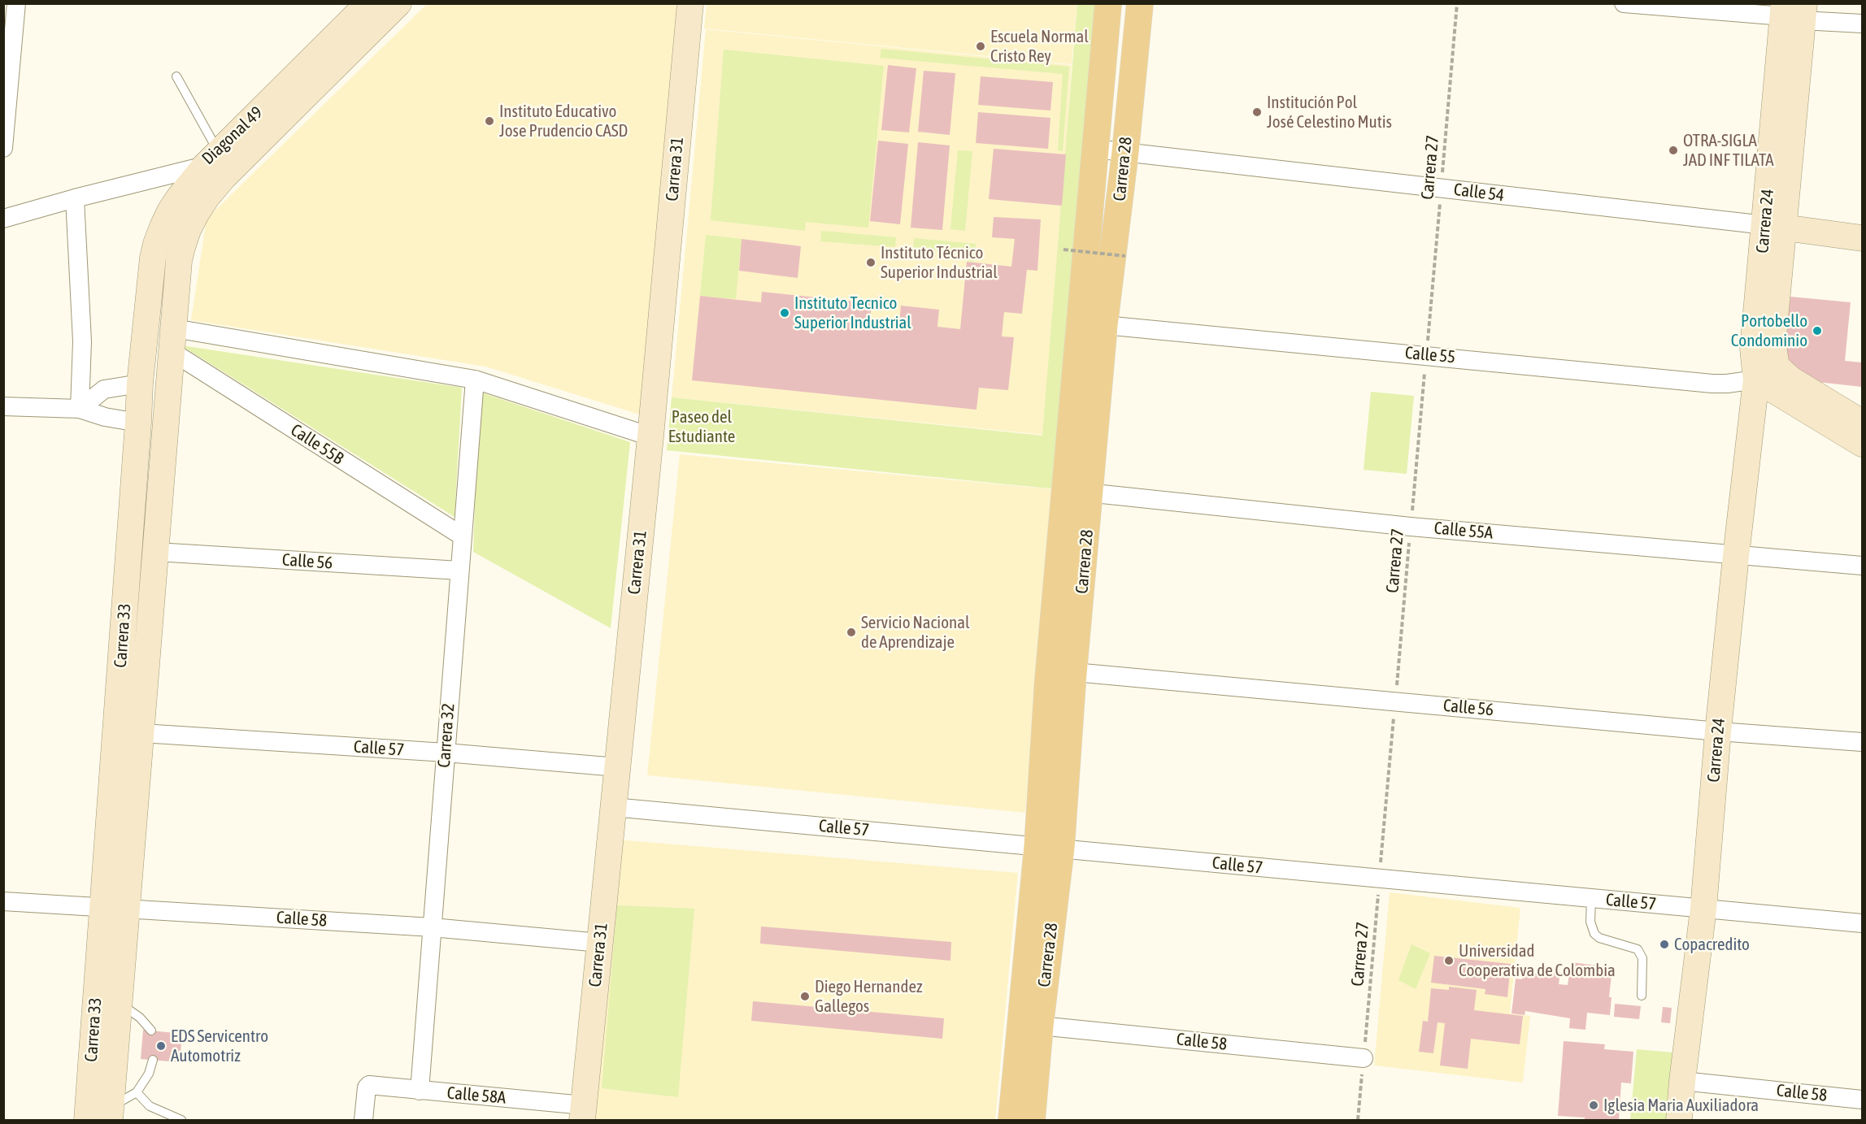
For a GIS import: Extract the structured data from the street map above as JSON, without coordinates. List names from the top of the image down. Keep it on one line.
{"streets":{"main road":["Carrera 28"],"street":["Diagonal 49","Carrera 31","Calle 54","Carrera 24","Calle 55","Calle 55B","Calle 55A","Calle 56","Carrera 33","Carrera 32","Calle 57","Calle 58","Calle 58A"],"path":["Carrera 27"]},"crossings":[["Diagonal 49","Carrera 33"],["Carrera 27","Calle 54"],["Carrera 27","Calle 55"],["Carrera 27","Calle 55A"],["Carrera 27","Calle 56"],["Carrera 27","Calle 57"],["Carrera 27","Calle 58"],["Carrera 31","Calle 57"],["Carrera 31","Calle 58"],["Carrera 31","Calle 58A"],["Carrera 28","Calle 54"],["Carrera 28","Calle 55"],["Carrera 28","Calle 55A"],["Carrera 28","Calle 56"],["Carrera 28","Calle 57"],["Carrera 28","Calle 58"],["Calle 54","Carrera 24"],["Carrera 24","Calle 55"],["Carrera 24","Calle 55A"],["Carrera 24","Calle 56"],["Carrera 24","Calle 57"],["Carrera 24","Calle 58"],["Calle 55B","Carrera 33"],["Calle 55B","Carrera 32"],["Calle 56","Carrera 33"],["Calle 56","Carrera 32"],["Carrera 33","Calle 57"],["Carrera 33","Calle 58"],["Carrera 32","Calle 57"],["Carrera 32","Calle 58"],["Carrera 32","Calle 58A"]],"parks":["Paseo del Estudiante"],"places":["Escuela Normal Cristo Rey","Institución Pol José Celestino Mutis","Instituto Educativo Jose Prudencio CASD","OTRA-SIGLA JAD INF TILATA","Instituto Técnico Superior Industrial","Instituto Tecnico Superior Industrial","Portobello Condominio","Servicio Nacional de Aprendizaje","Copacredito","Universidad Cooperativa de Colombia","Diego Hernandez Gallegos","EDS Servicentro Automotriz","Iglesia Maria Auxiliadora"]}
